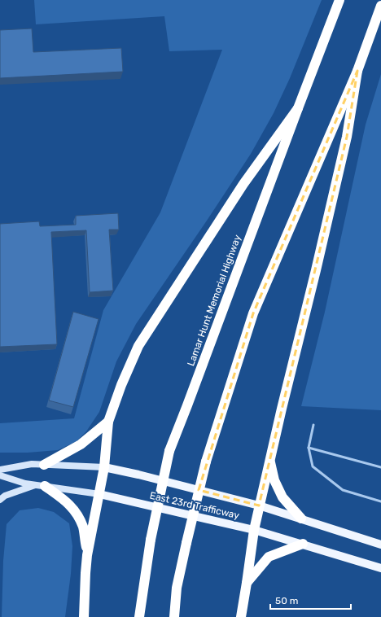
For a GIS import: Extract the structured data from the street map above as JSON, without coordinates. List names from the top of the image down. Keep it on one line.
{"streets":{"highway":["Lamar Hunt Memorial Highway"],"main road":["East 23rd Trafficway"]},"scale_bar":"50 m"}
